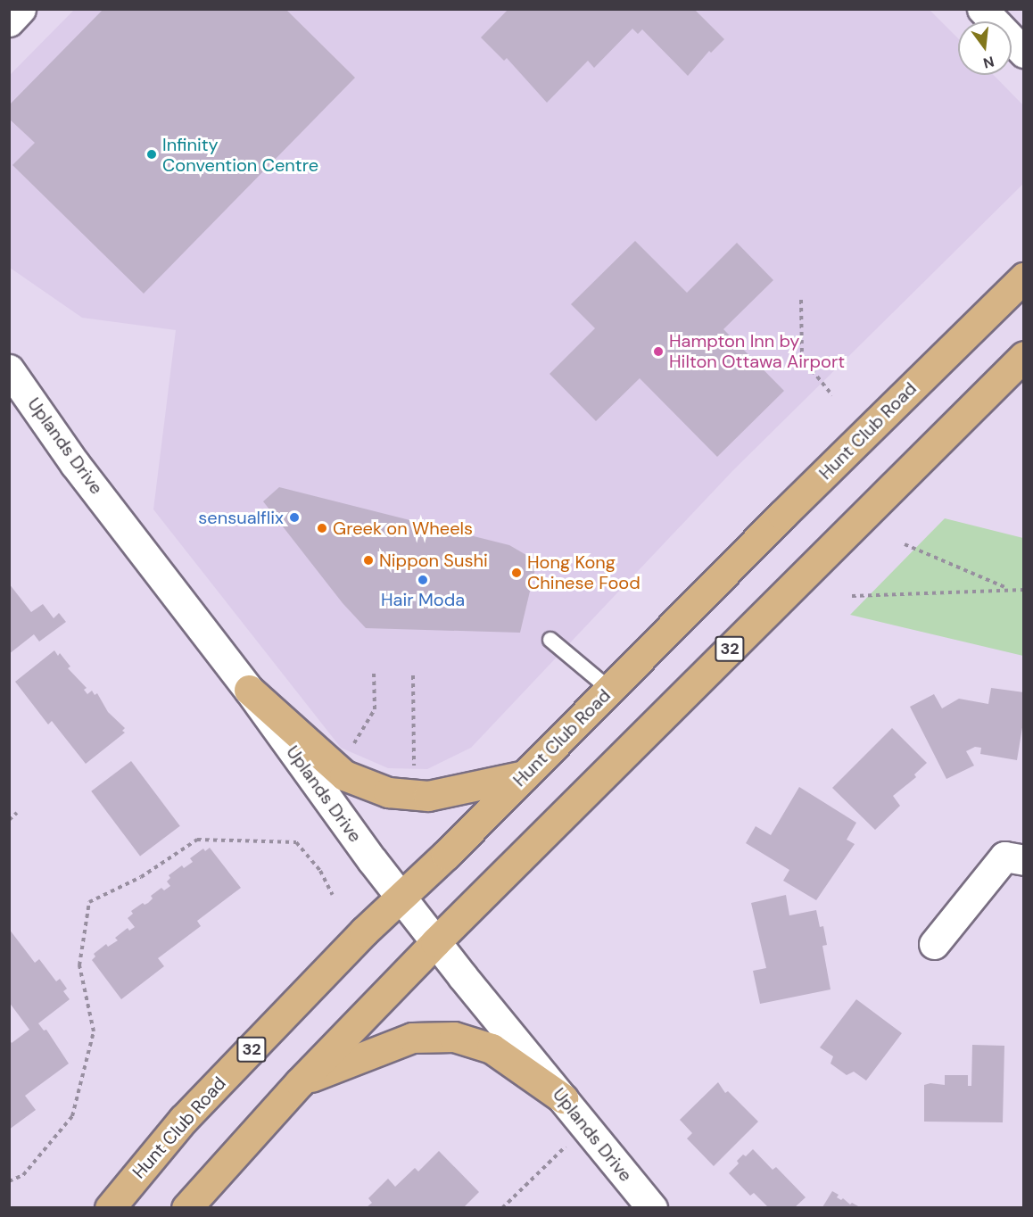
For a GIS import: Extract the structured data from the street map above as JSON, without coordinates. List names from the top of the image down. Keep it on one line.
{"streets":{"main road":["Hunt Club Road","Uplands Drive","32"]},"crossings":[["Hunt Club Road","Uplands Drive"],["Uplands Drive","32"]],"places":["Infinity Convention Centre","Hampton Inn by Hilton Ottawa Airport","sensualflix","Greek on Wheels","Nippon Sushi","Hong Kong Chinese Food","Hair Moda"],"north":"bottom"}
